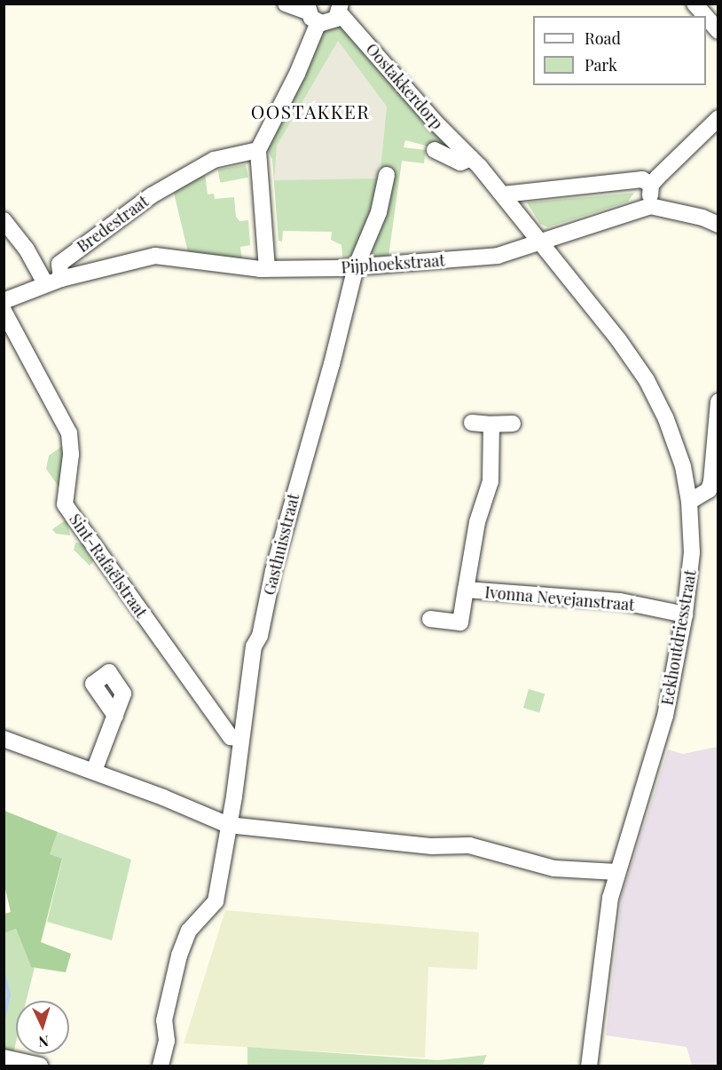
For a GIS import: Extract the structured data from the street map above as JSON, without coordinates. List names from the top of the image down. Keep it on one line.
{"streets":{"street":["Oostakkerdorp","Bredestraat","Pijphoekstraat","Gasthuisstraat","Sint-Rafaëlstraat","Ivonna Nevejanstraat","Eekhoutdriesstraat"]},"crossings":[["Oostakkerdorp","Pijphoekstraat"],["Oostakkerdorp","Eekhoutdriesstraat"],["Bredestraat","Pijphoekstraat"],["Pijphoekstraat","Gasthuisstraat"],["Pijphoekstraat","Eekhoutdriesstraat"],["Gasthuisstraat","Sint-Rafaëlstraat"],["Ivonna Nevejanstraat","Eekhoutdriesstraat"]],"districts":["OOSTAKKER"],"legend":["Road","Park"],"north":"bottom"}
